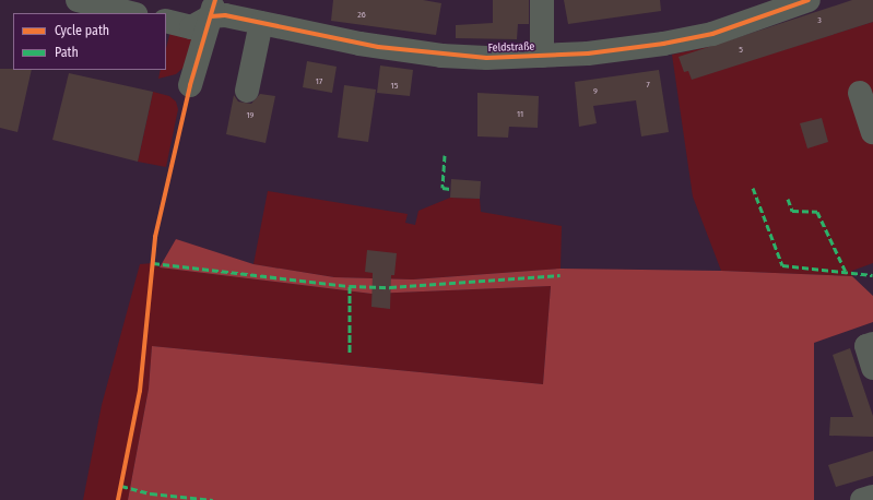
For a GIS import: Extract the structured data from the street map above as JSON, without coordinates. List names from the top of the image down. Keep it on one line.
{"streets":{"street":["Feldstraße"]},"house_numbers":["26","3","5","17","7","15","9","11","19"],"legend":["Cycle path","Path"]}
